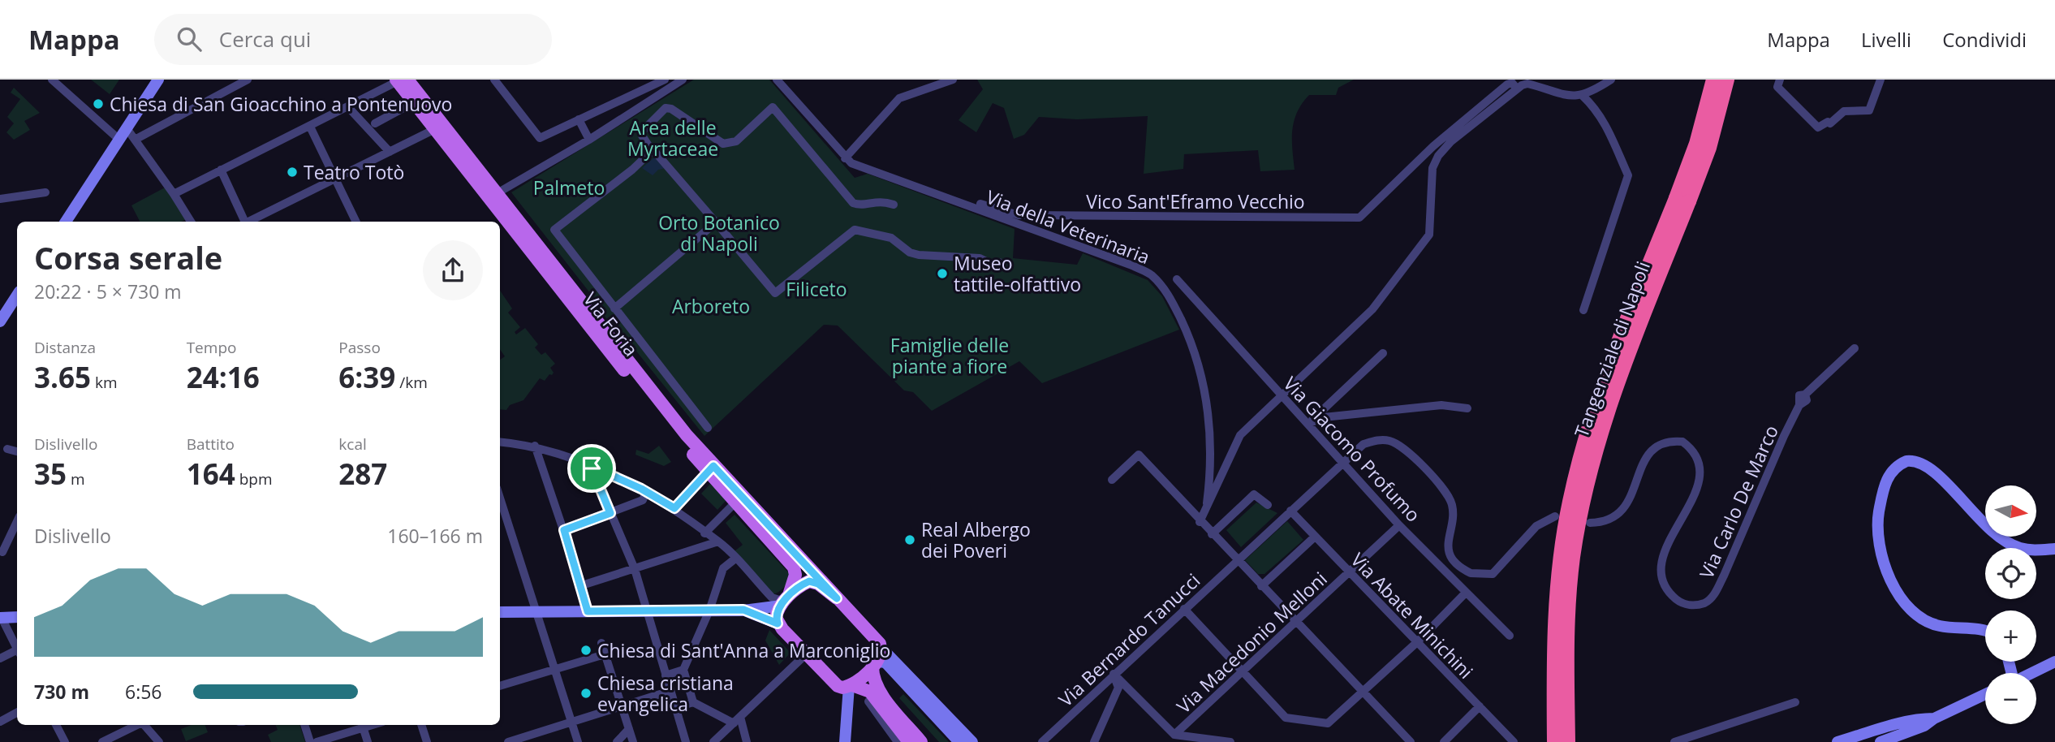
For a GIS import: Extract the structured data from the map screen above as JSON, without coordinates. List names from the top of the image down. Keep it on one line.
{"streets":{"highway":["Tangenziale di Napoli"],"main road":["Via Foria"],"street":["Vico Sant'Eframo Vecchio","Via della Veterinaria","Via Giacomo Profumo","Via Carlo De Marco","Via Abate Minichini","Via Bernardo Tanucci","Via Macedonio Melloni"]},"crossings":[["Vico Sant'Eframo Vecchio","Via della Veterinaria"],["Via Giacomo Profumo","Via Macedonio Melloni"],["Via Abate Minichini","Via Macedonio Melloni"]],"parks":["Area delle Myrtaceae","Palmeto","Orto Botanico di Napoli","Filiceto","Arboreto","Famiglie delle piante a fiore"],"places":["Chiesa di San Gioacchino a Pontenuovo","Teatro Totò","Museo tattile-olfattivo","Real Albergo dei Poveri","Chiesa di Sant'Anna a Marconiglio","Chiesa cristiana evangelica"],"north":"right","page":{"header":"Mappa","search":"Cerca qui","nav":["Mappa","Livelli","Condividi"],"heading":["Corsa serale","20:22 · 5 × 730 m"],"stats":[["Distanza","3.65 km"],["Tempo","24:16"],["Passo","6:39 /km"],["Dislivello","35 m"],["Battito","164 bpm"],["kcal","287"]],"map_buttons":["+","−"],"chart":["Dislivello","160–166 m"],"list":[{"name":"730 m","note":"6:56"}]}}
